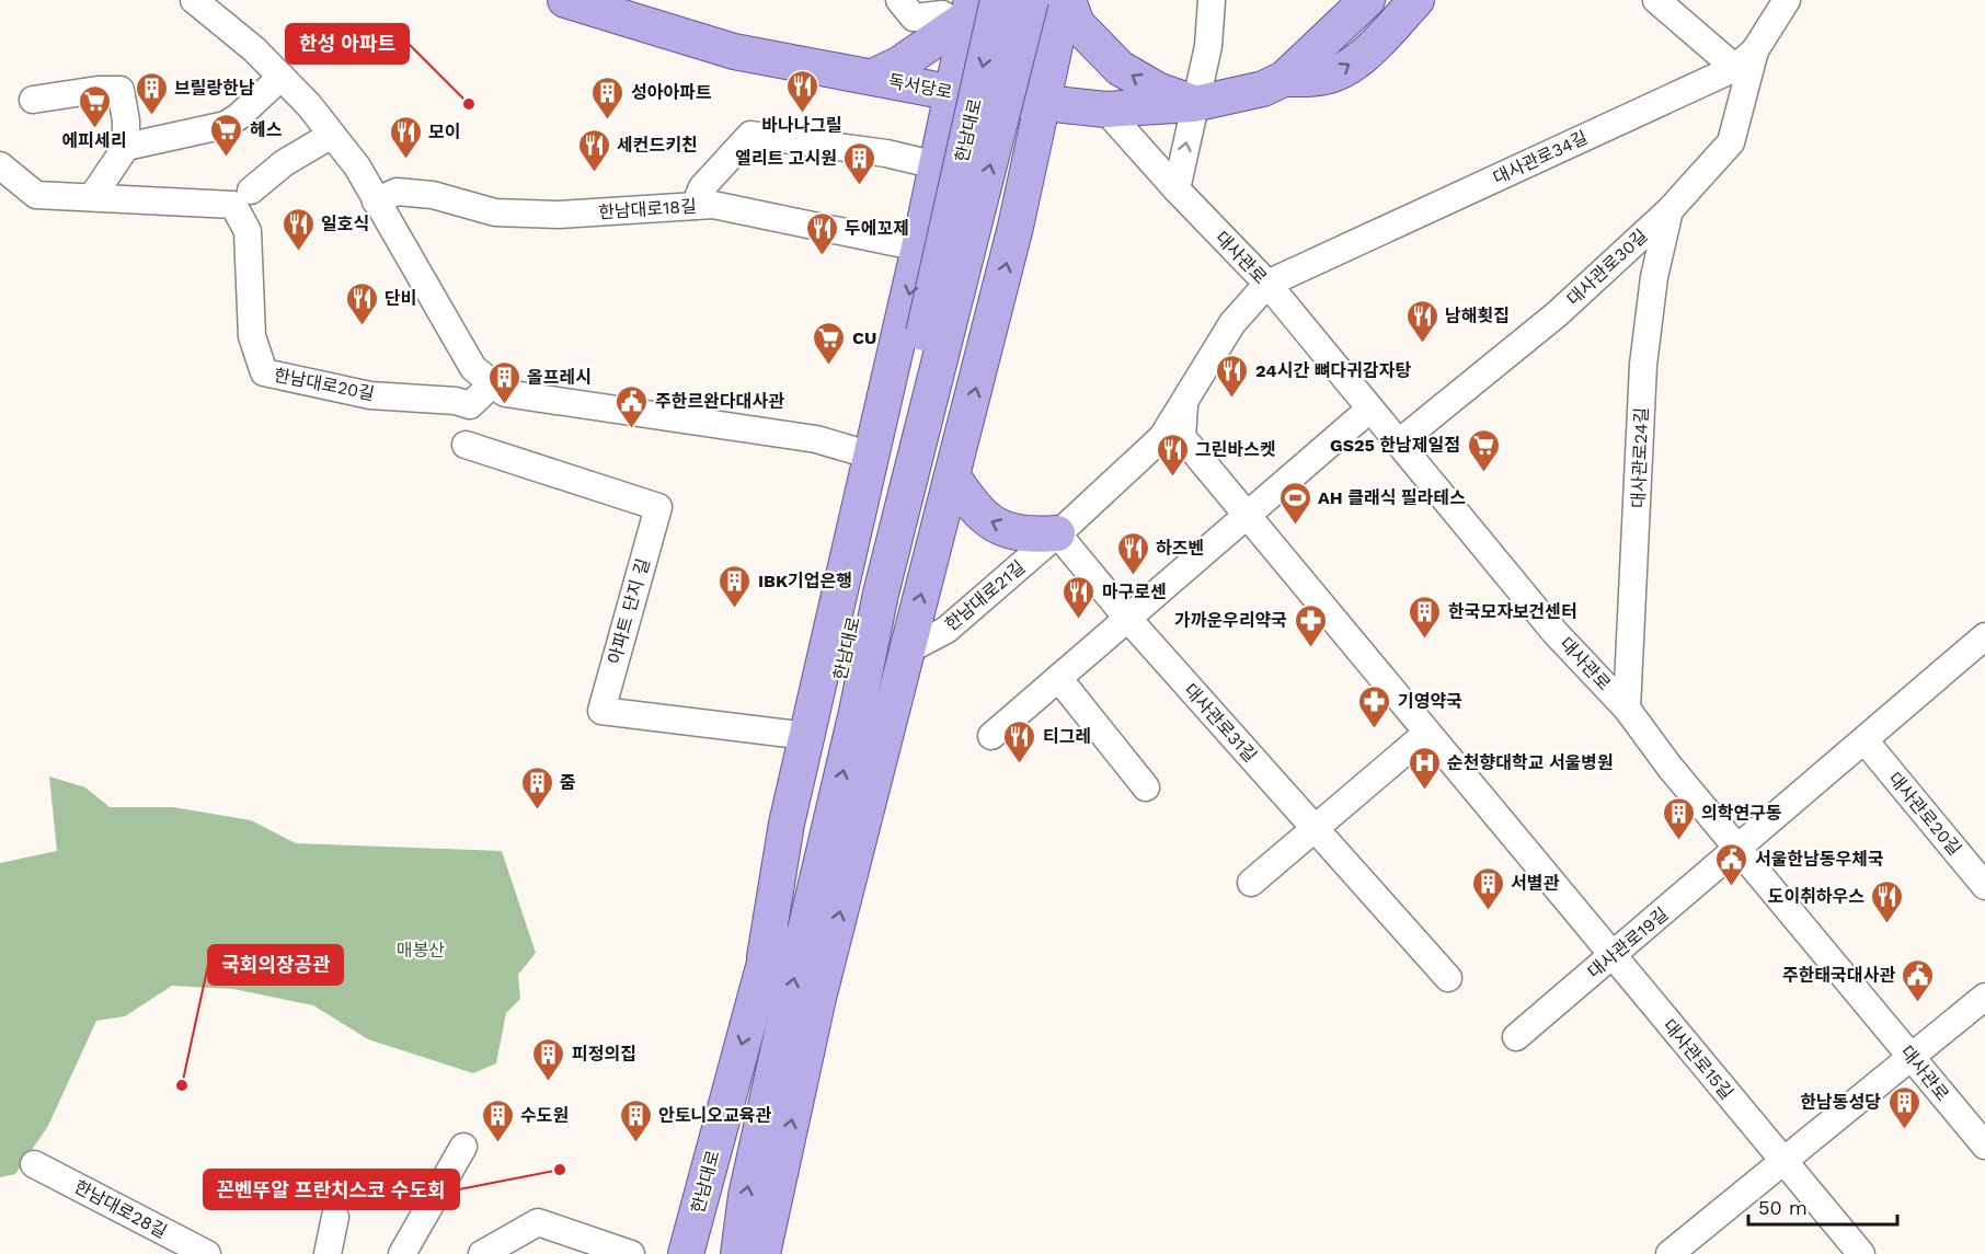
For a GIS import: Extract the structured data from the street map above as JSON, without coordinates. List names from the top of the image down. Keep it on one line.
{"streets":{"main road":["독서당로","한남대로"],"street":["대사관로34길","한남대로18길","대사관로","대사관로30길","한남대로20길","대사관로24길","한남대로21길","아파트 단지 길","대사관로31길","대사관로20길","대사관로19길","대사관로15길","한남대로28길"]},"crossings":[["독서당로","대사관로"],["대사관로34길","대사관로"],["대사관로34길","대사관로30길"],["대사관로34길","한남대로21길"],["대사관로","대사관로30길"],["대사관로","대사관로24길"],["대사관로","한남대로21길"],["대사관로","대사관로19길"],["대사관로30길","대사관로24길"],["대사관로19길","대사관로15길"]],"parks":["매봉산"],"places":{"other":["한성 아파트","국회의장공관","꼰벤뚜알 프란치스코 수도회"],"restaurant":["바나나그릴","모이","세컨드키친","일호식","두에꼬제","단비","남해횟집","24시간 뼈다귀감자탕","그린바스켓","하즈벤","마구로센","티그레","도이취하우스"],"building":["브릴랑한남","성아아파트","엘리트 고시원","올프레시","IBK기업은행","한국모자보건센터","줌","의학연구동","서별관","피정의집","한남동성당","수도원","안토니오교육관"],"supermarket":["에피세리","헤스","CU","GS25 한남제일점"],"public building":["주한르완다대사관","서울한남동우체국","주한태국대사관"],"sports":["AH 클래식 필라테스"],"pharmacy":["가까운우리약국","기영약국"],"hospital":["순천향대학교 서울병원"]},"scale_bar":"50 m"}
